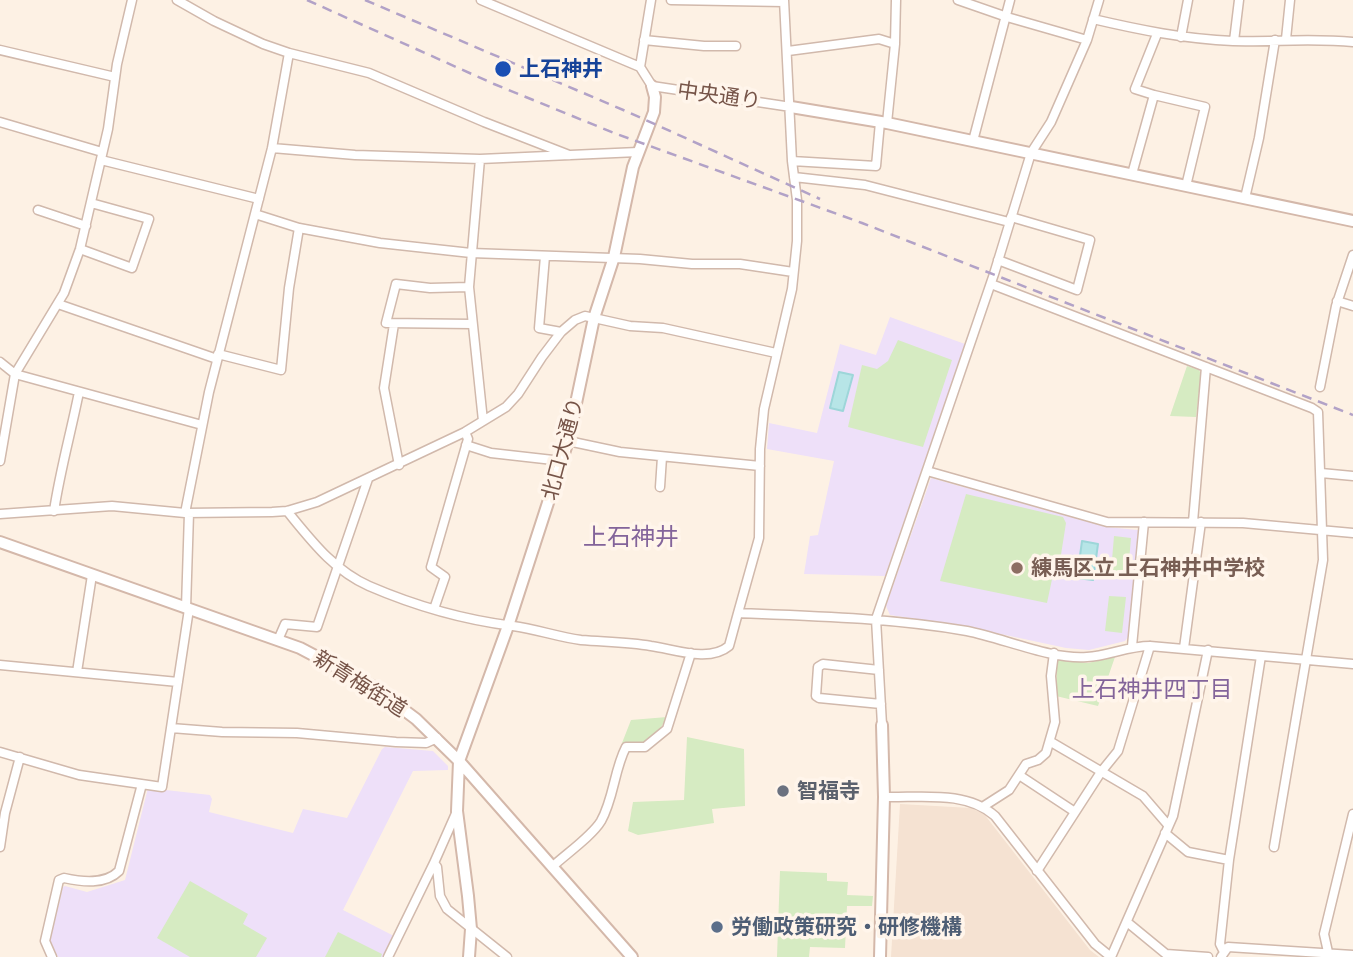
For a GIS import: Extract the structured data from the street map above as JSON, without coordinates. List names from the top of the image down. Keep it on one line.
{"streets":{"street":["中央通り","北口大通り","新青梅街道"]},"crossings":[["中央通り","北口大通り"],["北口大通り","新青梅街道"]],"districts":["上石神井","上石神井四丁目"],"places":["上石神井","練馬区立 上石神井中学校","智福寺","労働政策研究・研修機構"]}
